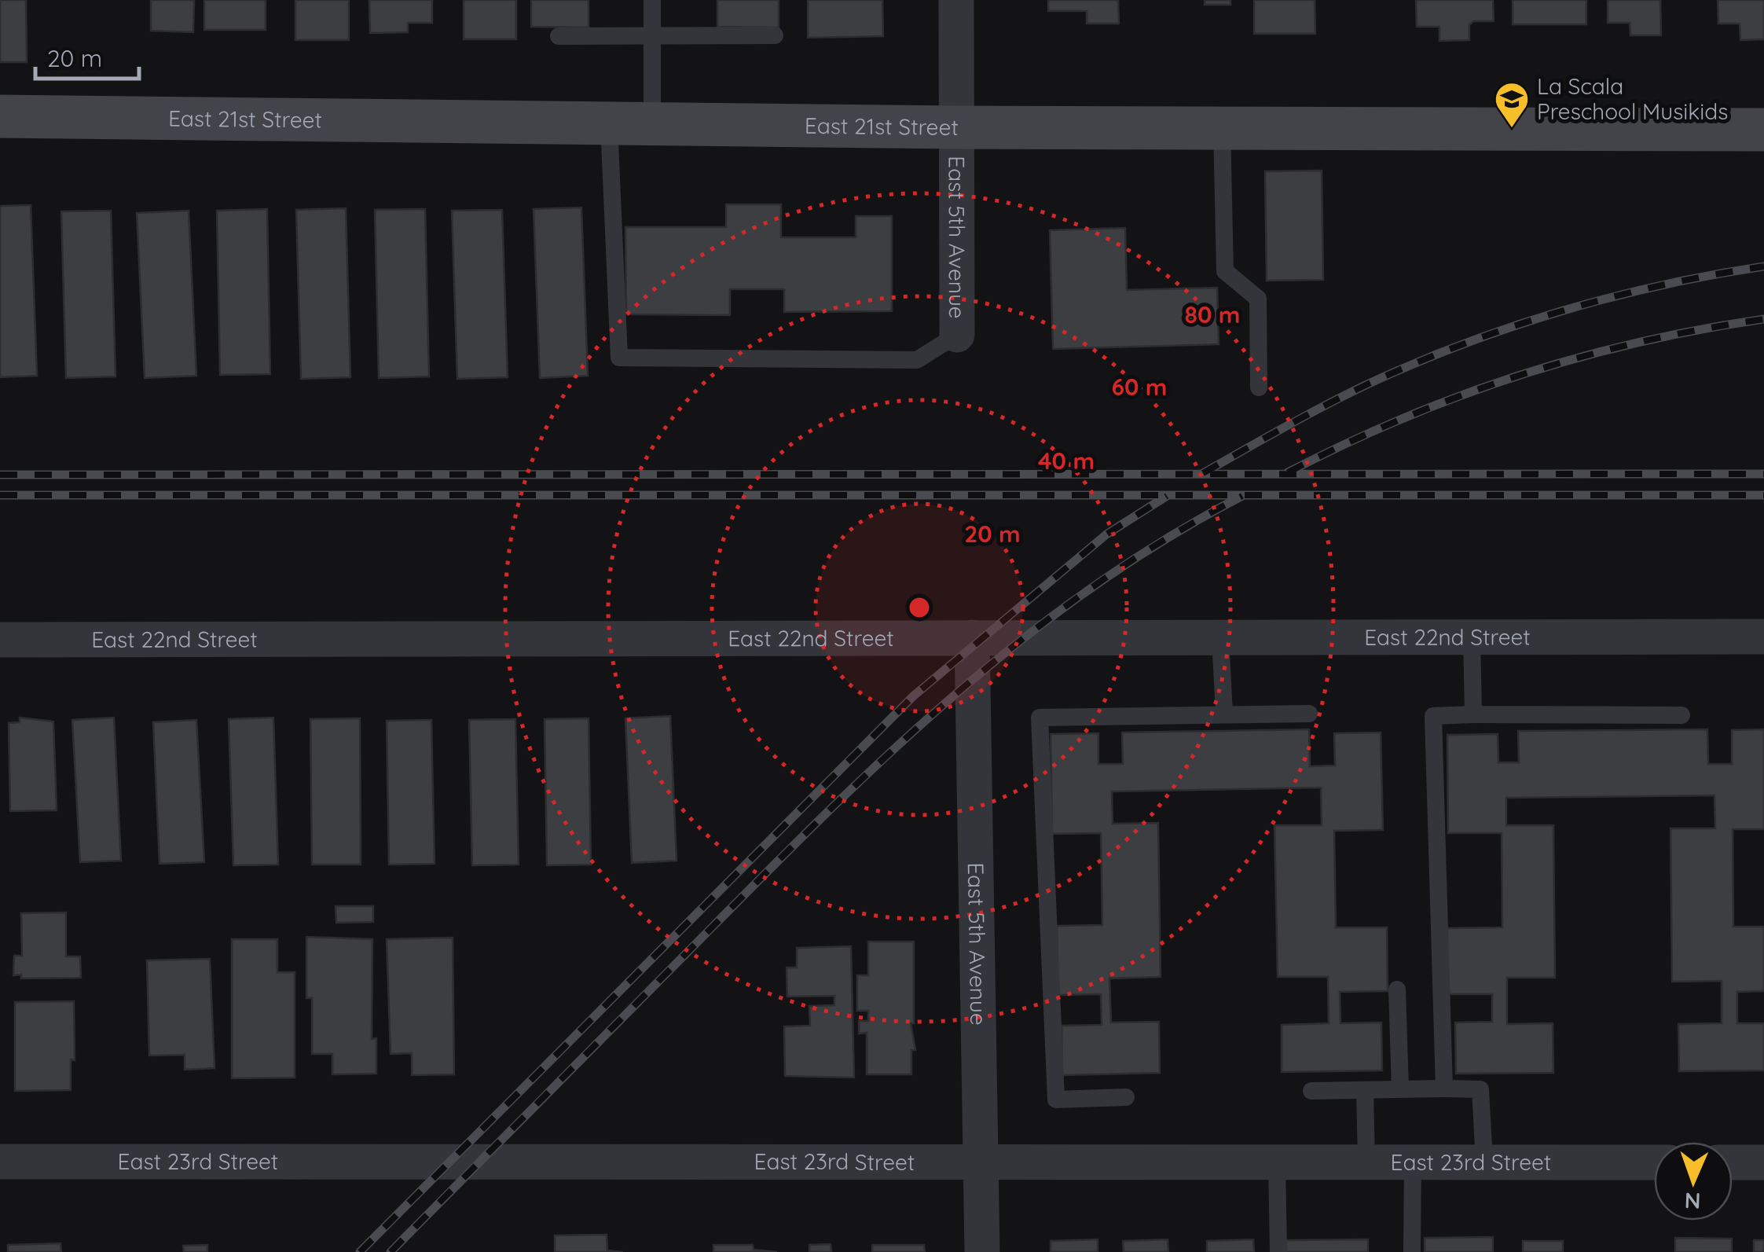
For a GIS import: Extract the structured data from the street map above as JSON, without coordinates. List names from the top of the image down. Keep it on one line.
{"streets":{"main road":["East 21st Street"],"street":["East 5th Avenue","East 22nd Street","East 23rd Street"]},"crossings":[["East 21st Street","East 5th Avenue"],["East 5th Avenue","East 22nd Street"],["East 5th Avenue","East 23rd Street"]],"places":{"school or university":["La Scala Preschool Musikids"]},"scale_bar":"20 m","north":"bottom","rings":["80 m","60 m","40 m","20 m"]}
